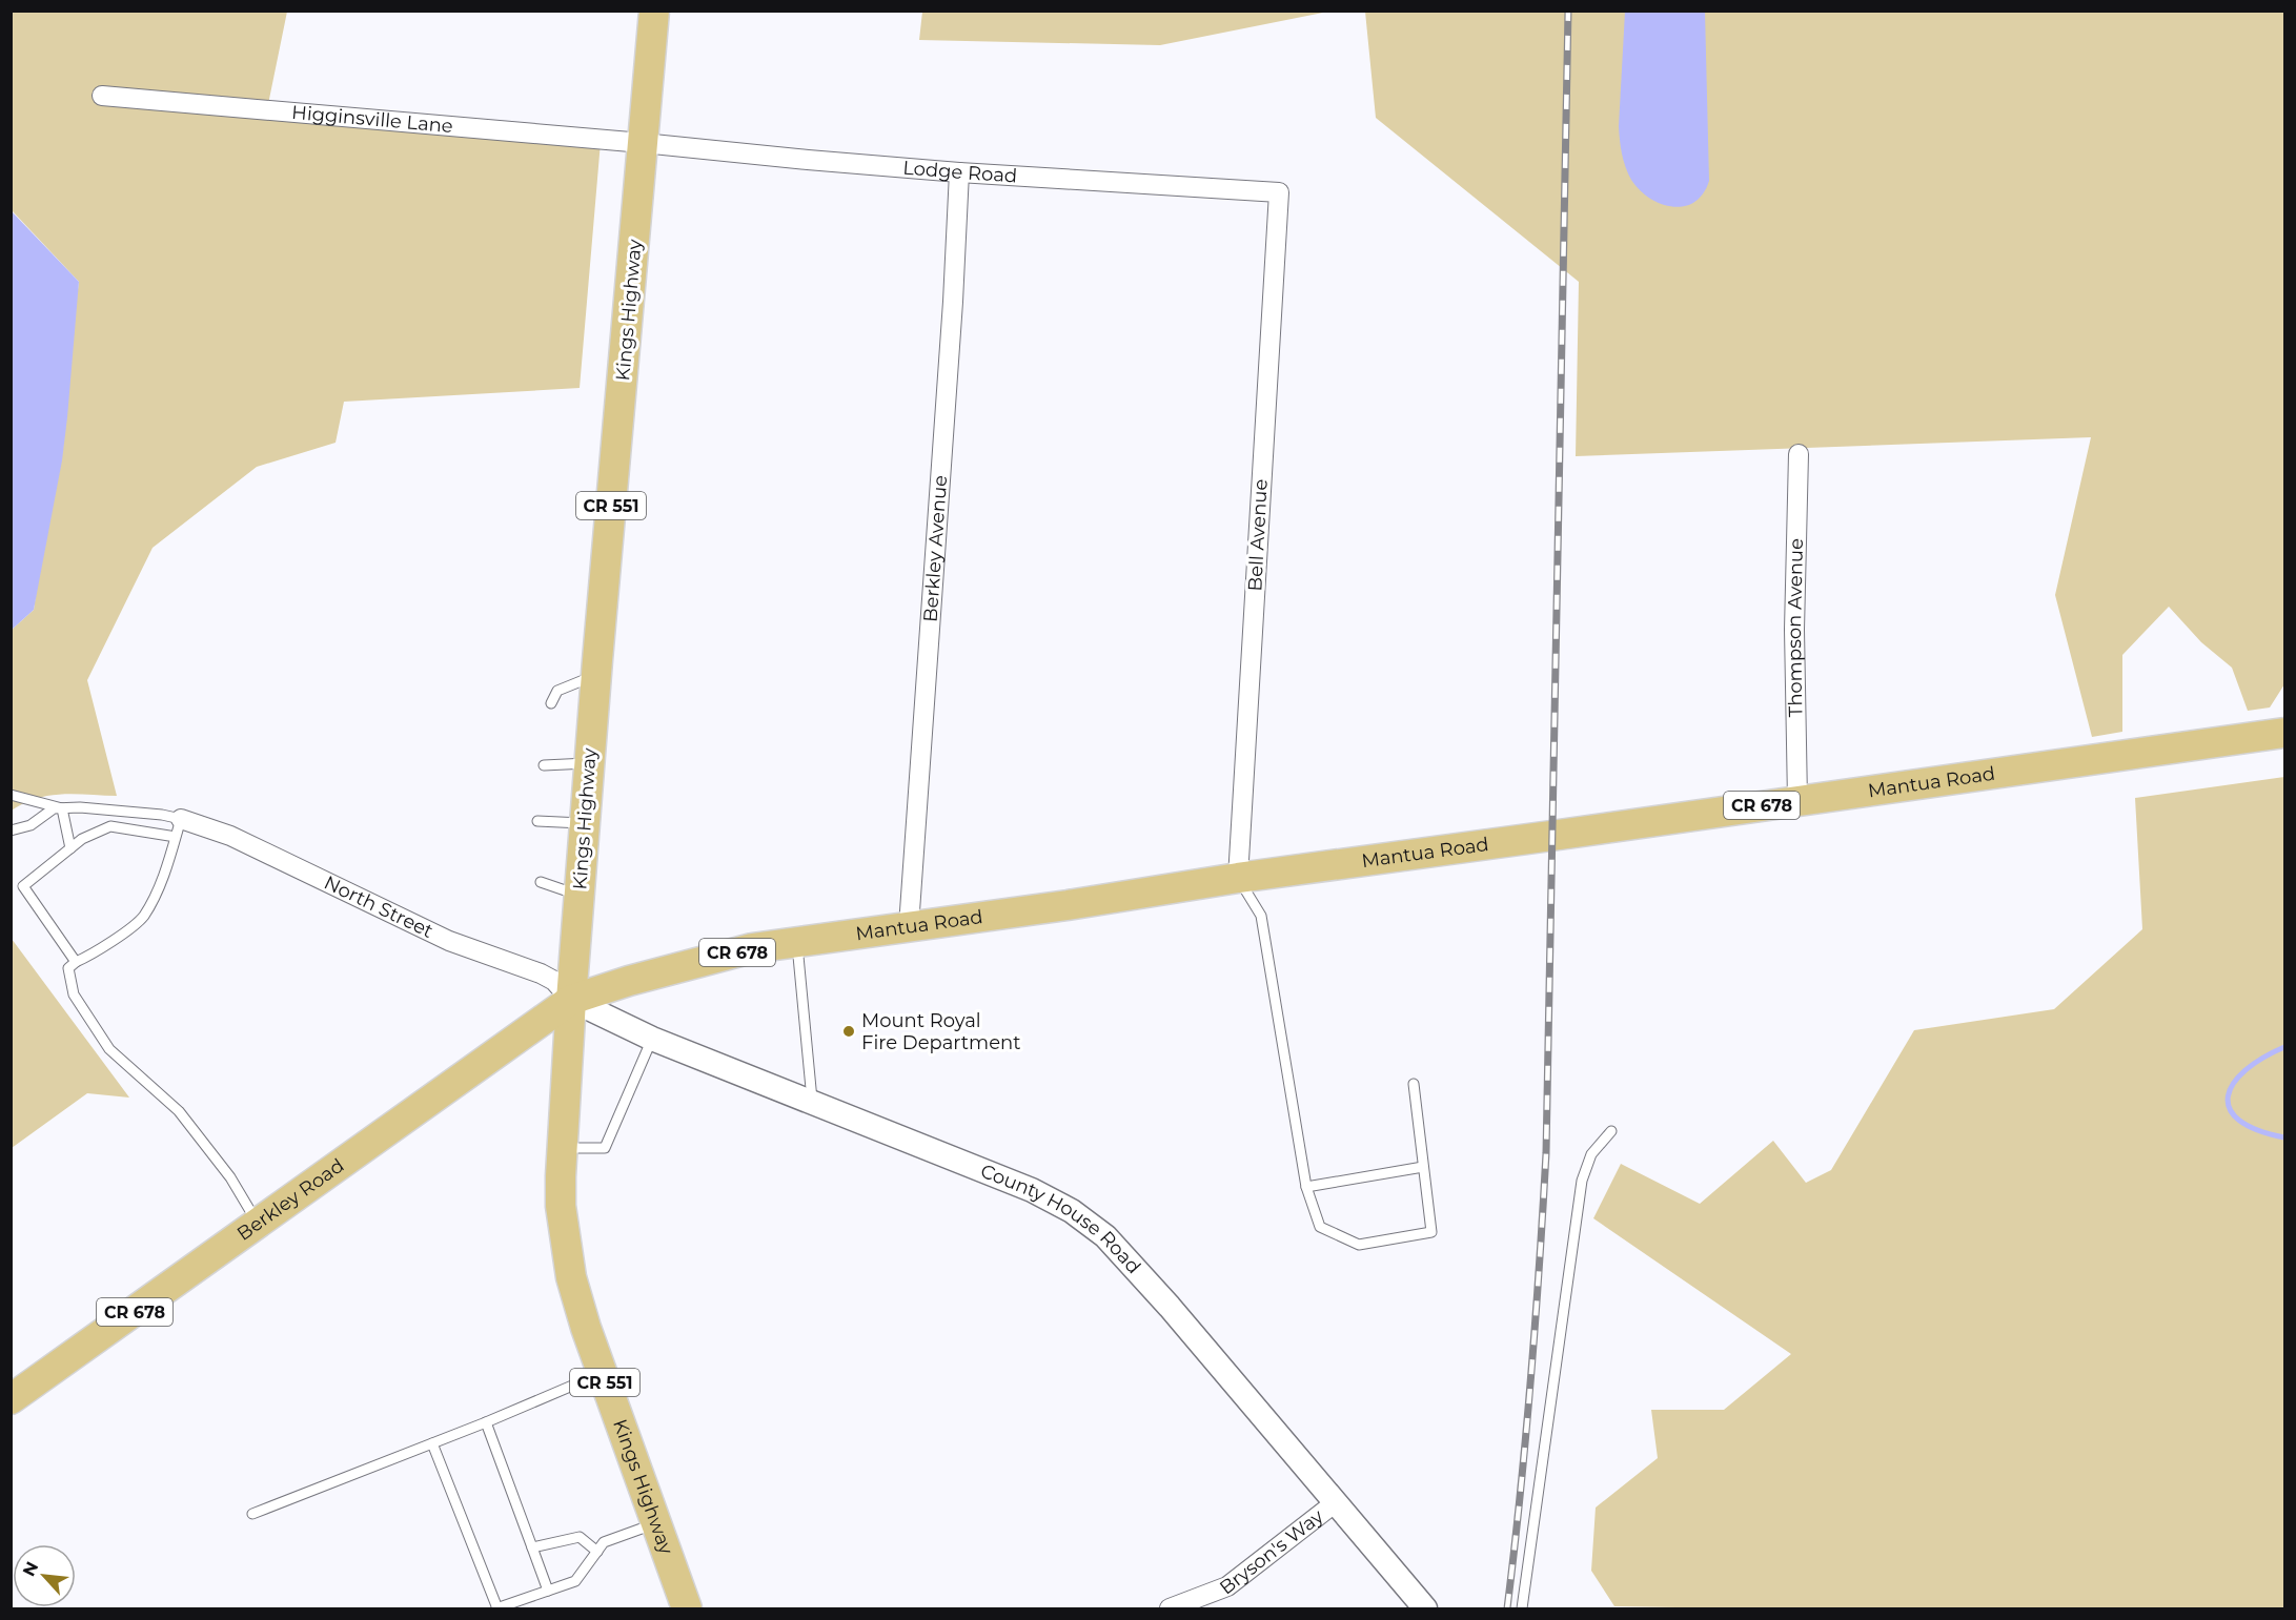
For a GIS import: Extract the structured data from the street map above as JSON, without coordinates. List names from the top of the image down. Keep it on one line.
{"streets":{"main road":["Kings Highway","CR 551","Mantua Road","CR 678","Berkley Road"],"street":["Higginsville Lane","Lodge Road","Bell Avenue","Berkley Avenue","Thompson Avenue","North Street","County House Road","Bryson's Way"]},"crossings":[["Higginsville Lane","Lodge Road"],["Higginsville Lane","Kings Highway"],["Lodge Road","Kings Highway"],["Lodge Road","Bell Avenue"],["Lodge Road","Berkley Avenue"],["Kings Highway","Mantua Road"],["Kings Highway","North Street"],["Kings Highway","Berkley Road"],["Kings Highway","County House Road"],["Bell Avenue","Mantua Road"],["Berkley Avenue","Mantua Road"],["Thompson Avenue","Mantua Road"],["Mantua Road","North Street"],["Mantua Road","Berkley Road"],["Mantua Road","County House Road"],["North Street","Berkley Road"],["North Street","County House Road"],["Berkley Road","County House Road"],["County House Road","Bryson's Way"]],"places":["Mount Royal Fire Department"],"north":"top left"}
